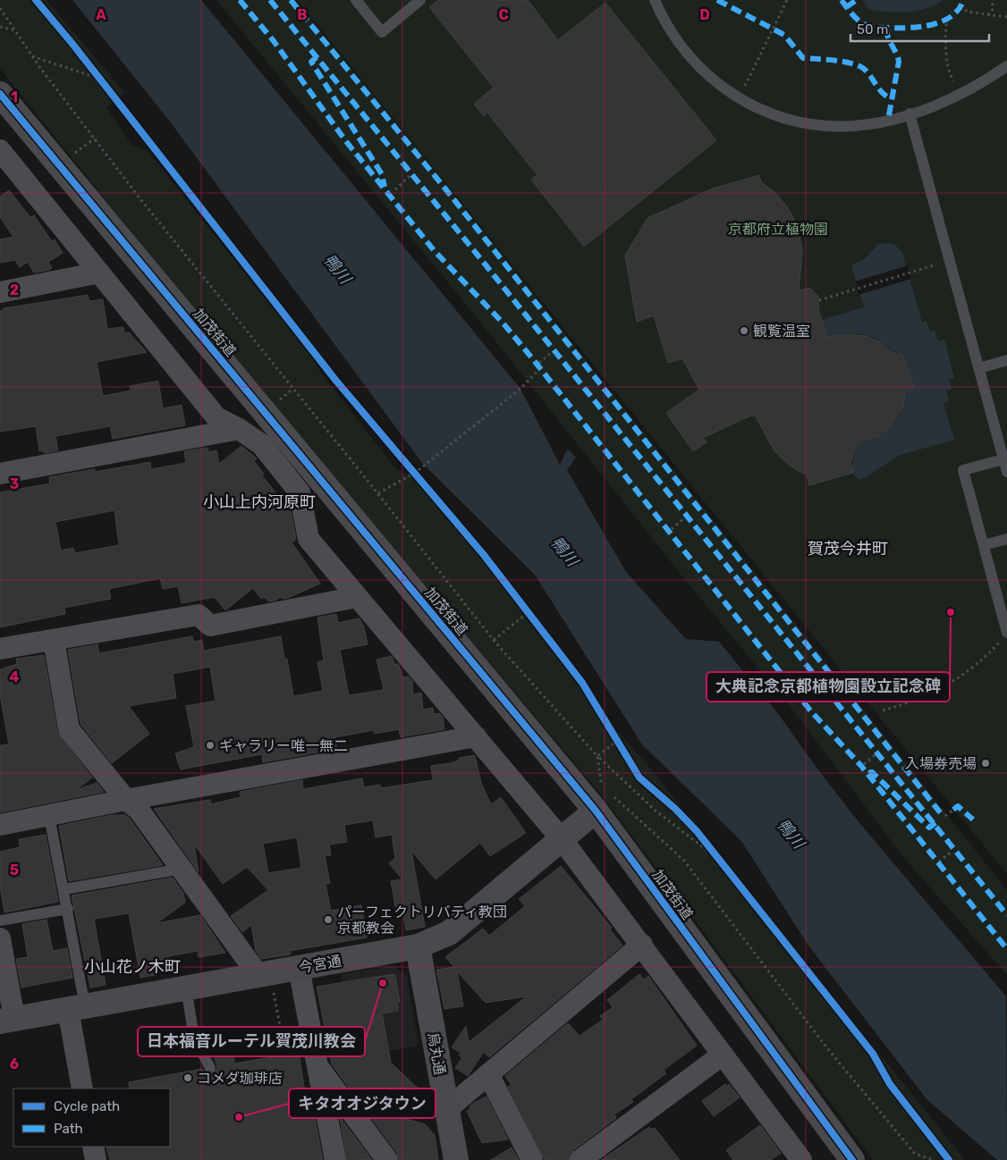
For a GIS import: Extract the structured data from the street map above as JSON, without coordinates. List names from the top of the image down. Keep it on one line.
{"streets":{"street":["加茂街道","今宮通","烏丸通"]},"crossings":[["加茂街道","今宮通"],["今宮通","烏丸通"]],"districts":["小山上内河原町","賀茂今井町","小山花ノ木町"],"water":["鴨川"],"parks":["京都府立植物園"],"places":["観覧温室","大典記念京都植物園設立記念碑","ギャラリー唯一無二","入場券売場","パーフェクトリバティ教団 京都教会","日本福音ルーテル賀茂川教会","コメダ珈琲店","キタオオジタウン"],"legend":["Cycle path","Path"],"scale_bar":"50 m","grid":{"columns":["A","B","C","D"],"rows":["1","2","3","4","5","6"]}}
